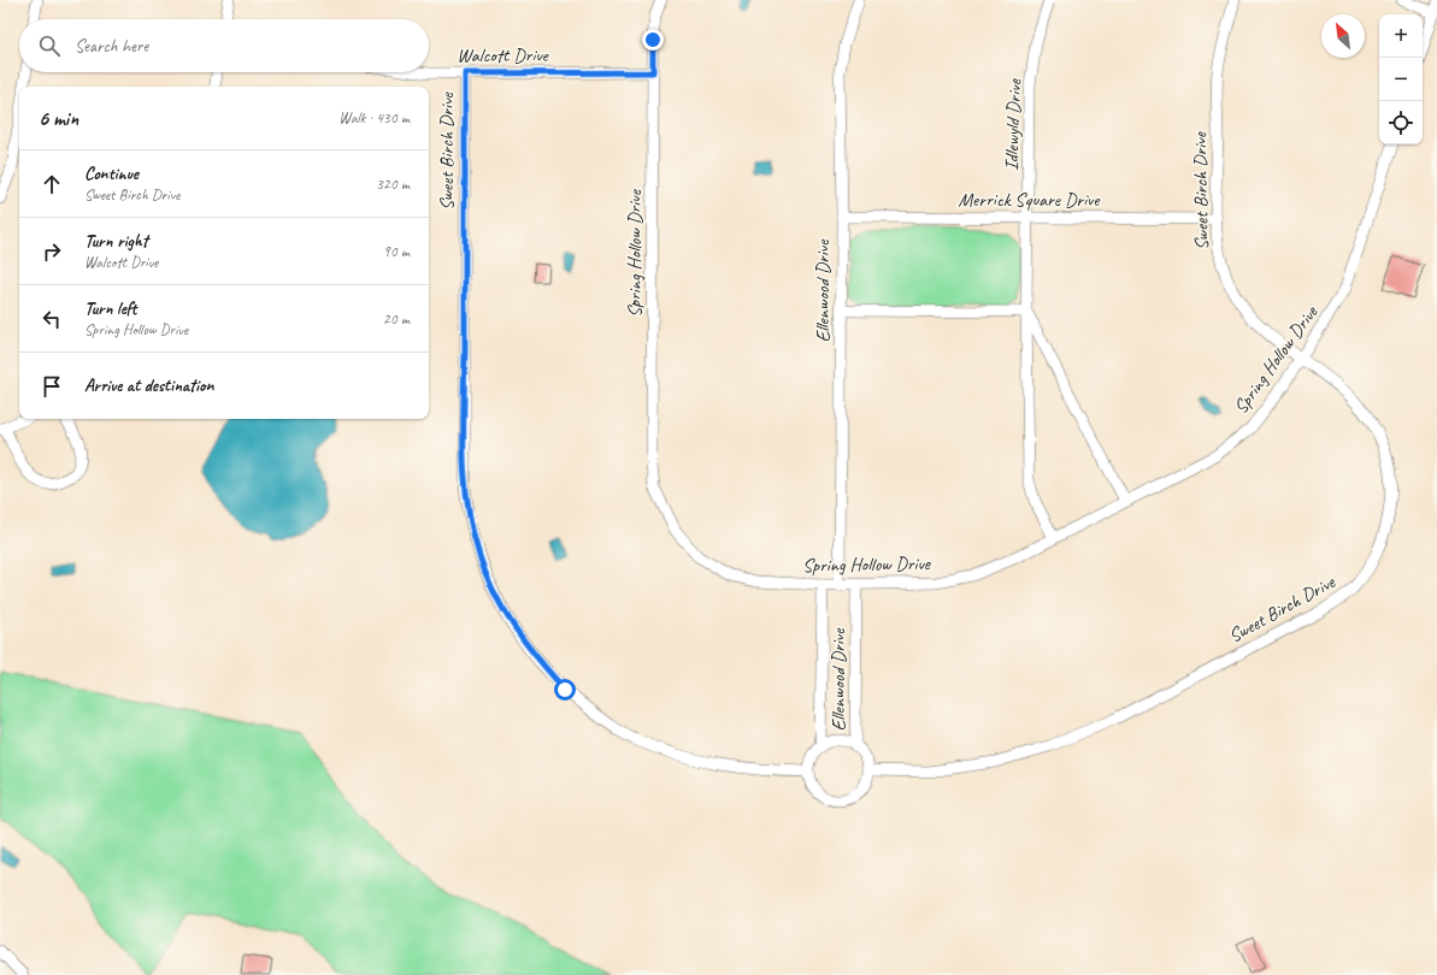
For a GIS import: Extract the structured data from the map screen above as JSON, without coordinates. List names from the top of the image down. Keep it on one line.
{"streets":{"street":["Walcott Drive","Idlewyld Drive","Sweet Birch Drive","Merrick Square Drive","Spring Hollow Drive","Ellenwood Drive"]},"crossings":[["Walcott Drive","Sweet Birch Drive"],["Walcott Drive","Spring Hollow Drive"],["Idlewyld Drive","Merrick Square Drive"],["Idlewyld Drive","Spring Hollow Drive"],["Sweet Birch Drive","Merrick Square Drive"],["Sweet Birch Drive","Spring Hollow Drive"],["Sweet Birch Drive","Ellenwood Drive"],["Merrick Square Drive","Ellenwood Drive"],["Spring Hollow Drive","Ellenwood Drive"]],"north":"top left","page":{"map_buttons":["+","−"],"search":"Search here","heading":["6 min","Walk · 430 m"],"list":[["Continue","Sweet Birch Drive","320 m"],["Turn right","Walcott Drive","90 m"],["Turn left","Spring Hollow Drive","20 m"],"Arrive at destination"]}}
